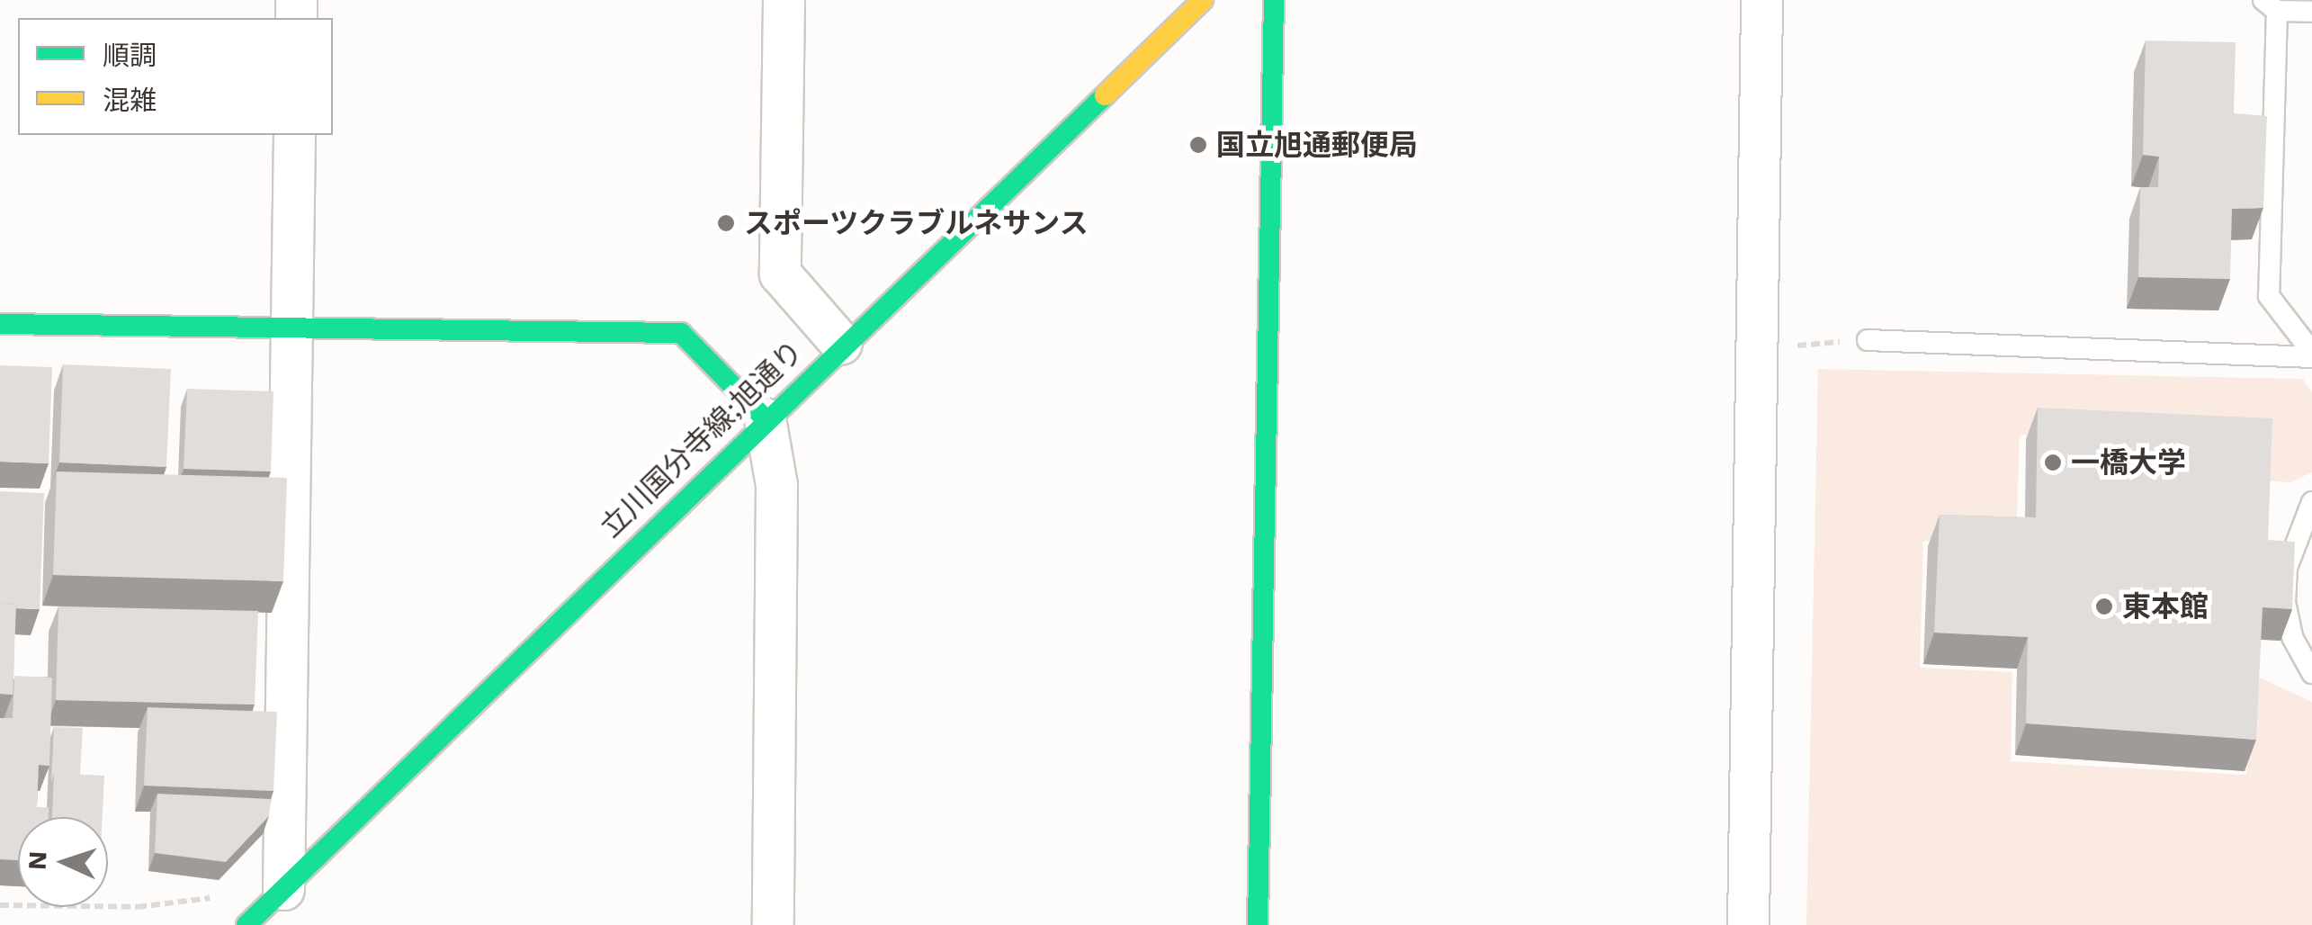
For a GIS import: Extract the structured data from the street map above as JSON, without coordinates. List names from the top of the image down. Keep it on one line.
{"streets":{"street":["立川国分寺線;旭通り"]},"places":["国立旭通郵便局","スポーツクラブルネサンス","一橋大学","東本館"],"legend":["順調","混雑"],"north":"left"}
